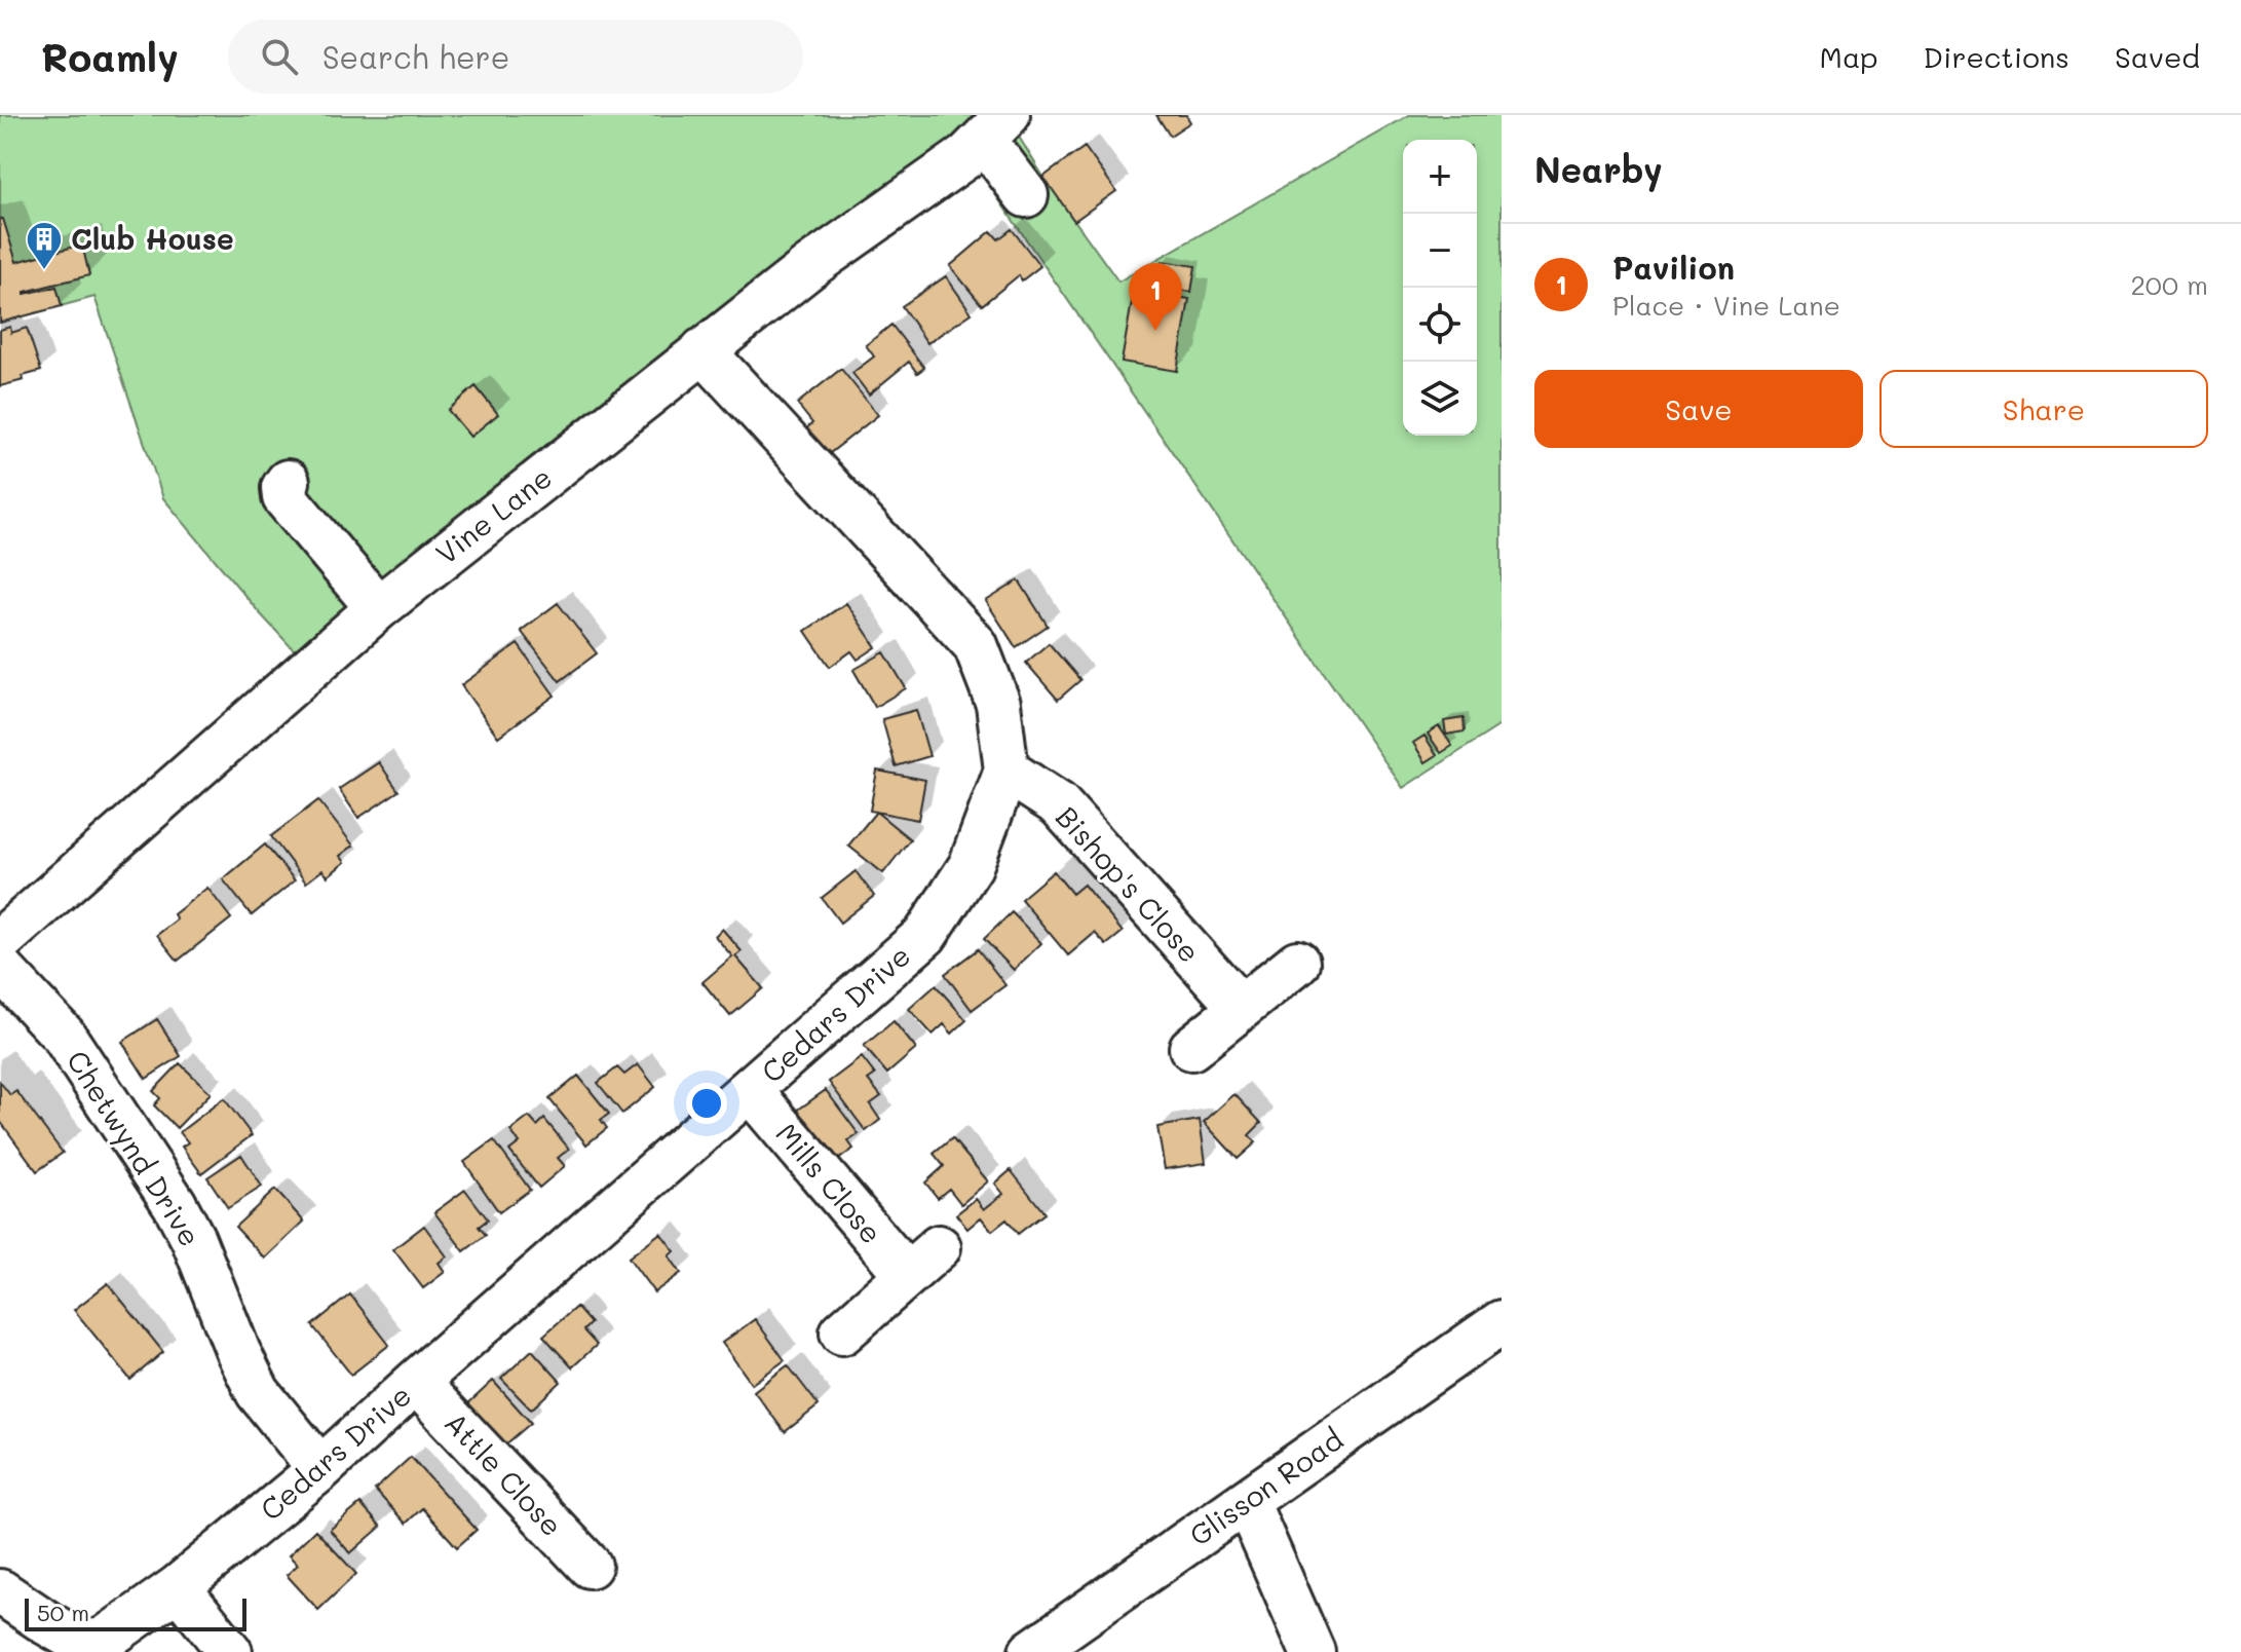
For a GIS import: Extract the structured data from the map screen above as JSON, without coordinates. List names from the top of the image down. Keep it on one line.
{"streets":{"street":["Vine Lane","Bishop's Close","Cedars Drive","Chetwynd Drive","Mills Close","Attle Close","Glisson Road"]},"crossings":[["Vine Lane","Cedars Drive"],["Bishop's Close","Cedars Drive"],["Cedars Drive","Chetwynd Drive"],["Cedars Drive","Mills Close"],["Cedars Drive","Attle Close"]],"places":{"building":["Club House"]},"scale_bar":"50 m","page":{"header":"Roamly","search":"Search here","nav":["Map","Directions","Saved"],"heading":"Nearby","map_buttons":["+","−"],"list":[{"mark":"1","name":"Pavilion","note":"Place · Vine Lane","value":"200 m"}],"pins":"1","buttons":["Save","Share"],"scale":"50 m"}}
